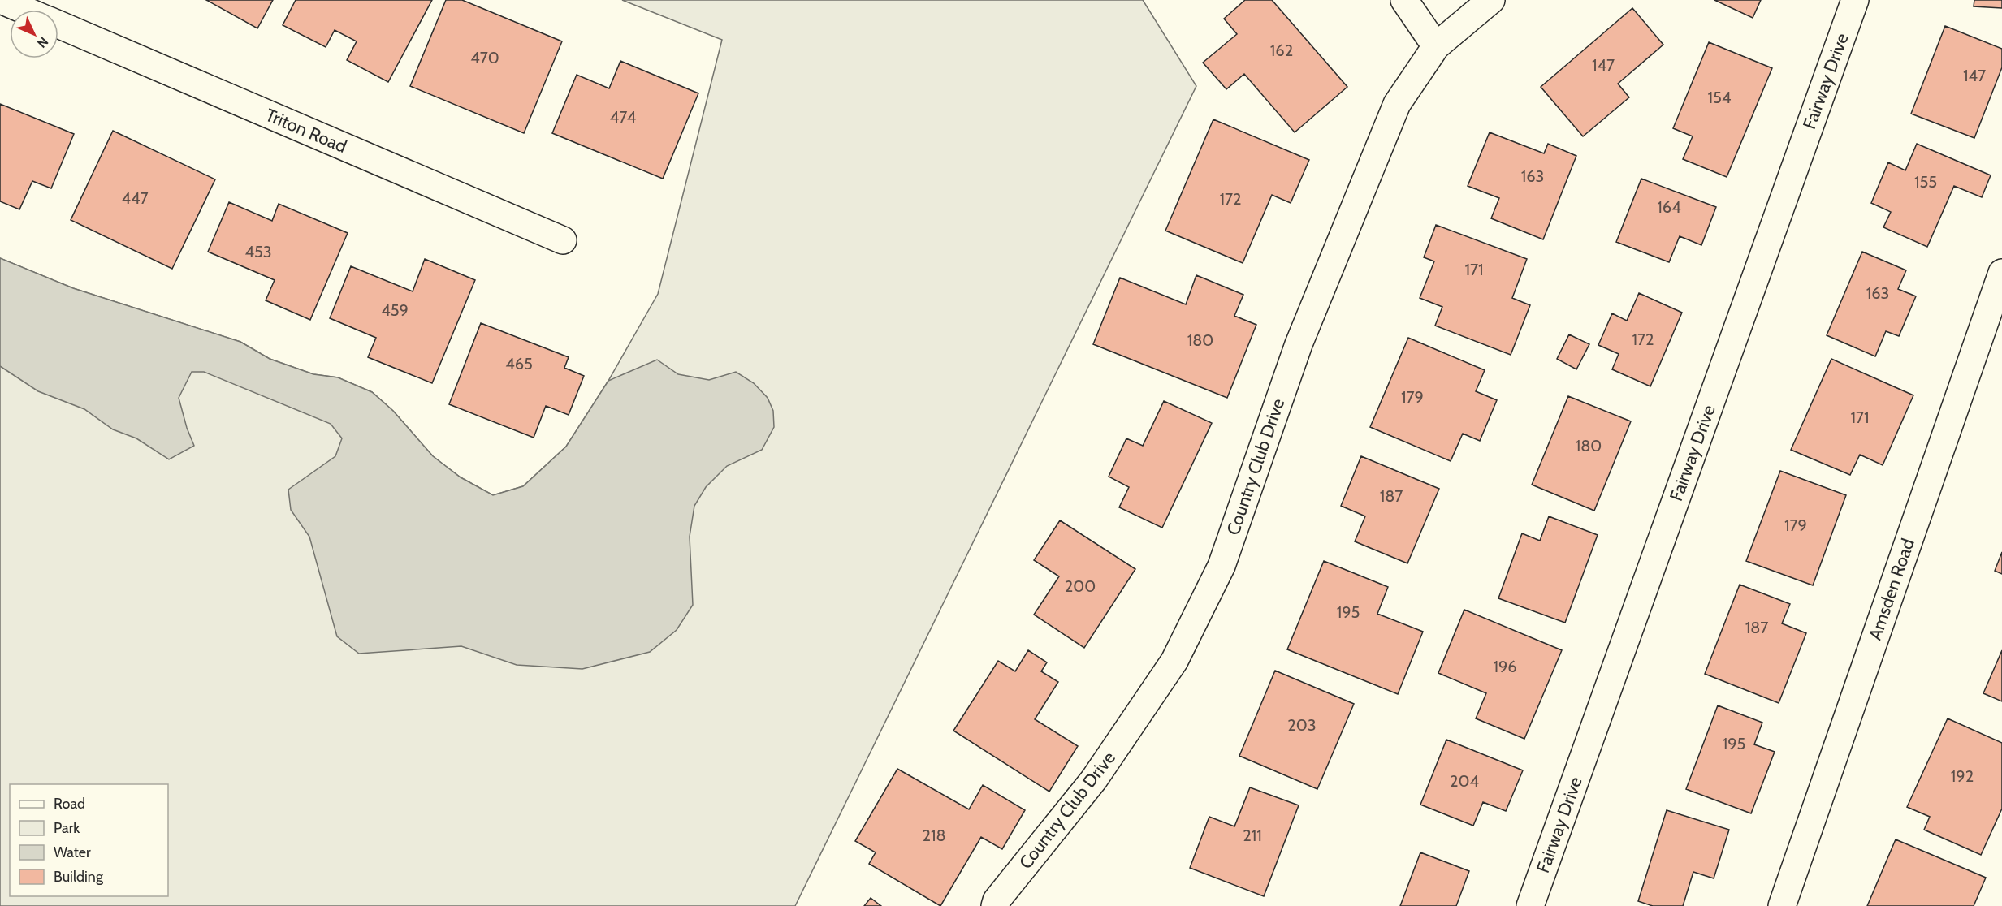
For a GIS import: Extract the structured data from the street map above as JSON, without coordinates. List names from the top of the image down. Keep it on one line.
{"streets":{"street":["Fairway Drive","Triton Road","Country Club Drive","Amsden Road"]},"house_numbers":["162","470","147","147","154","474","163","155","447","172","164","453","171","163","459","172","180","465","179","171","180","187","179","200","195","187","196","203","195","192","204","218","211"],"legend":["Road","Park","Water","Building"],"north":"bottom right"}
